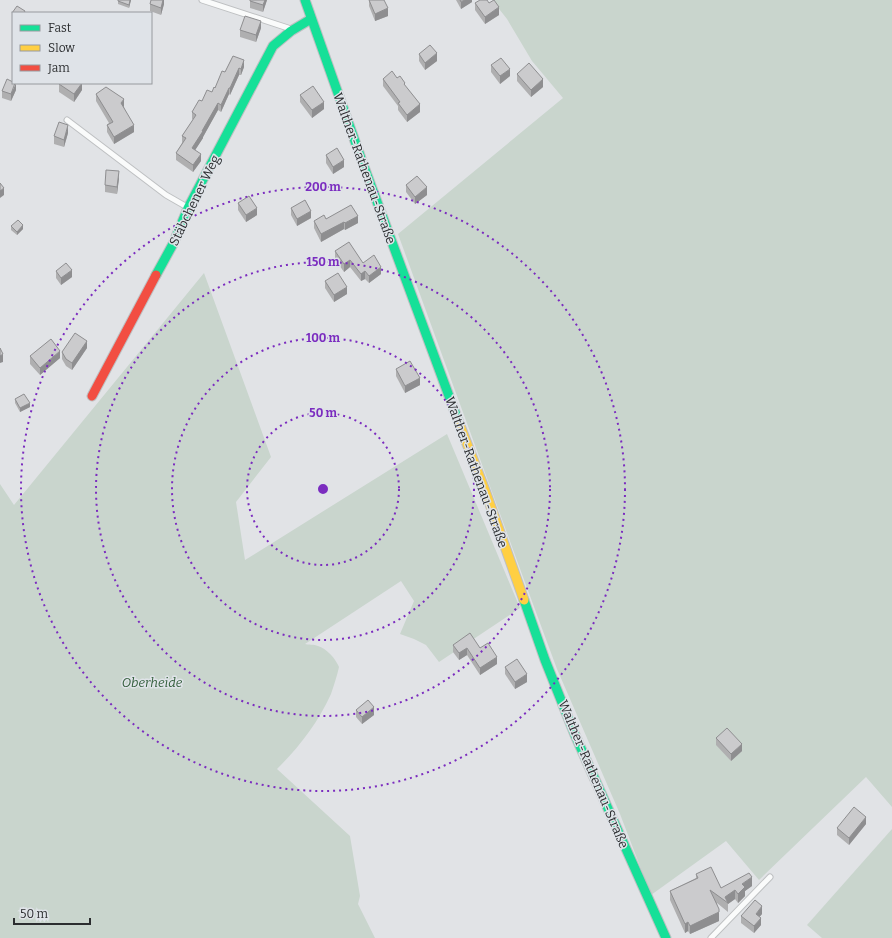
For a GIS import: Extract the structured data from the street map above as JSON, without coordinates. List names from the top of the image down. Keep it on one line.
{"streets":{"street":["Walther-Rathenau-Straße","Stäbchener Weg"]},"crossings":[["Walther-Rathenau-Straße","Stäbchener Weg"]],"parks":["Oberheide"],"legend":["Fast","Slow","Jam"],"scale_bar":"50 m","rings":["200 m","150 m","100 m","50 m"]}
